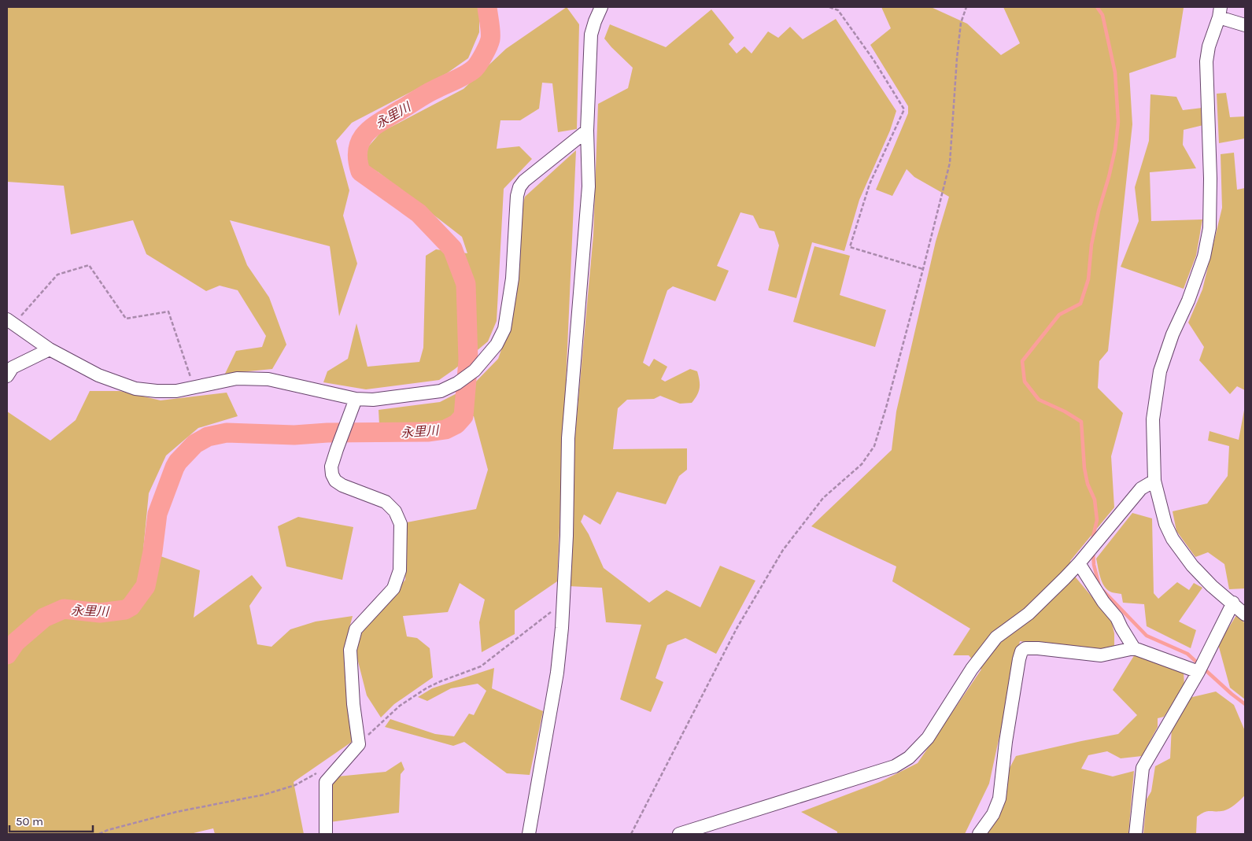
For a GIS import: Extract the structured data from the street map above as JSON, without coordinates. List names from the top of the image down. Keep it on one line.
{"water":["永里川"],"scale_bar":"50 m"}
